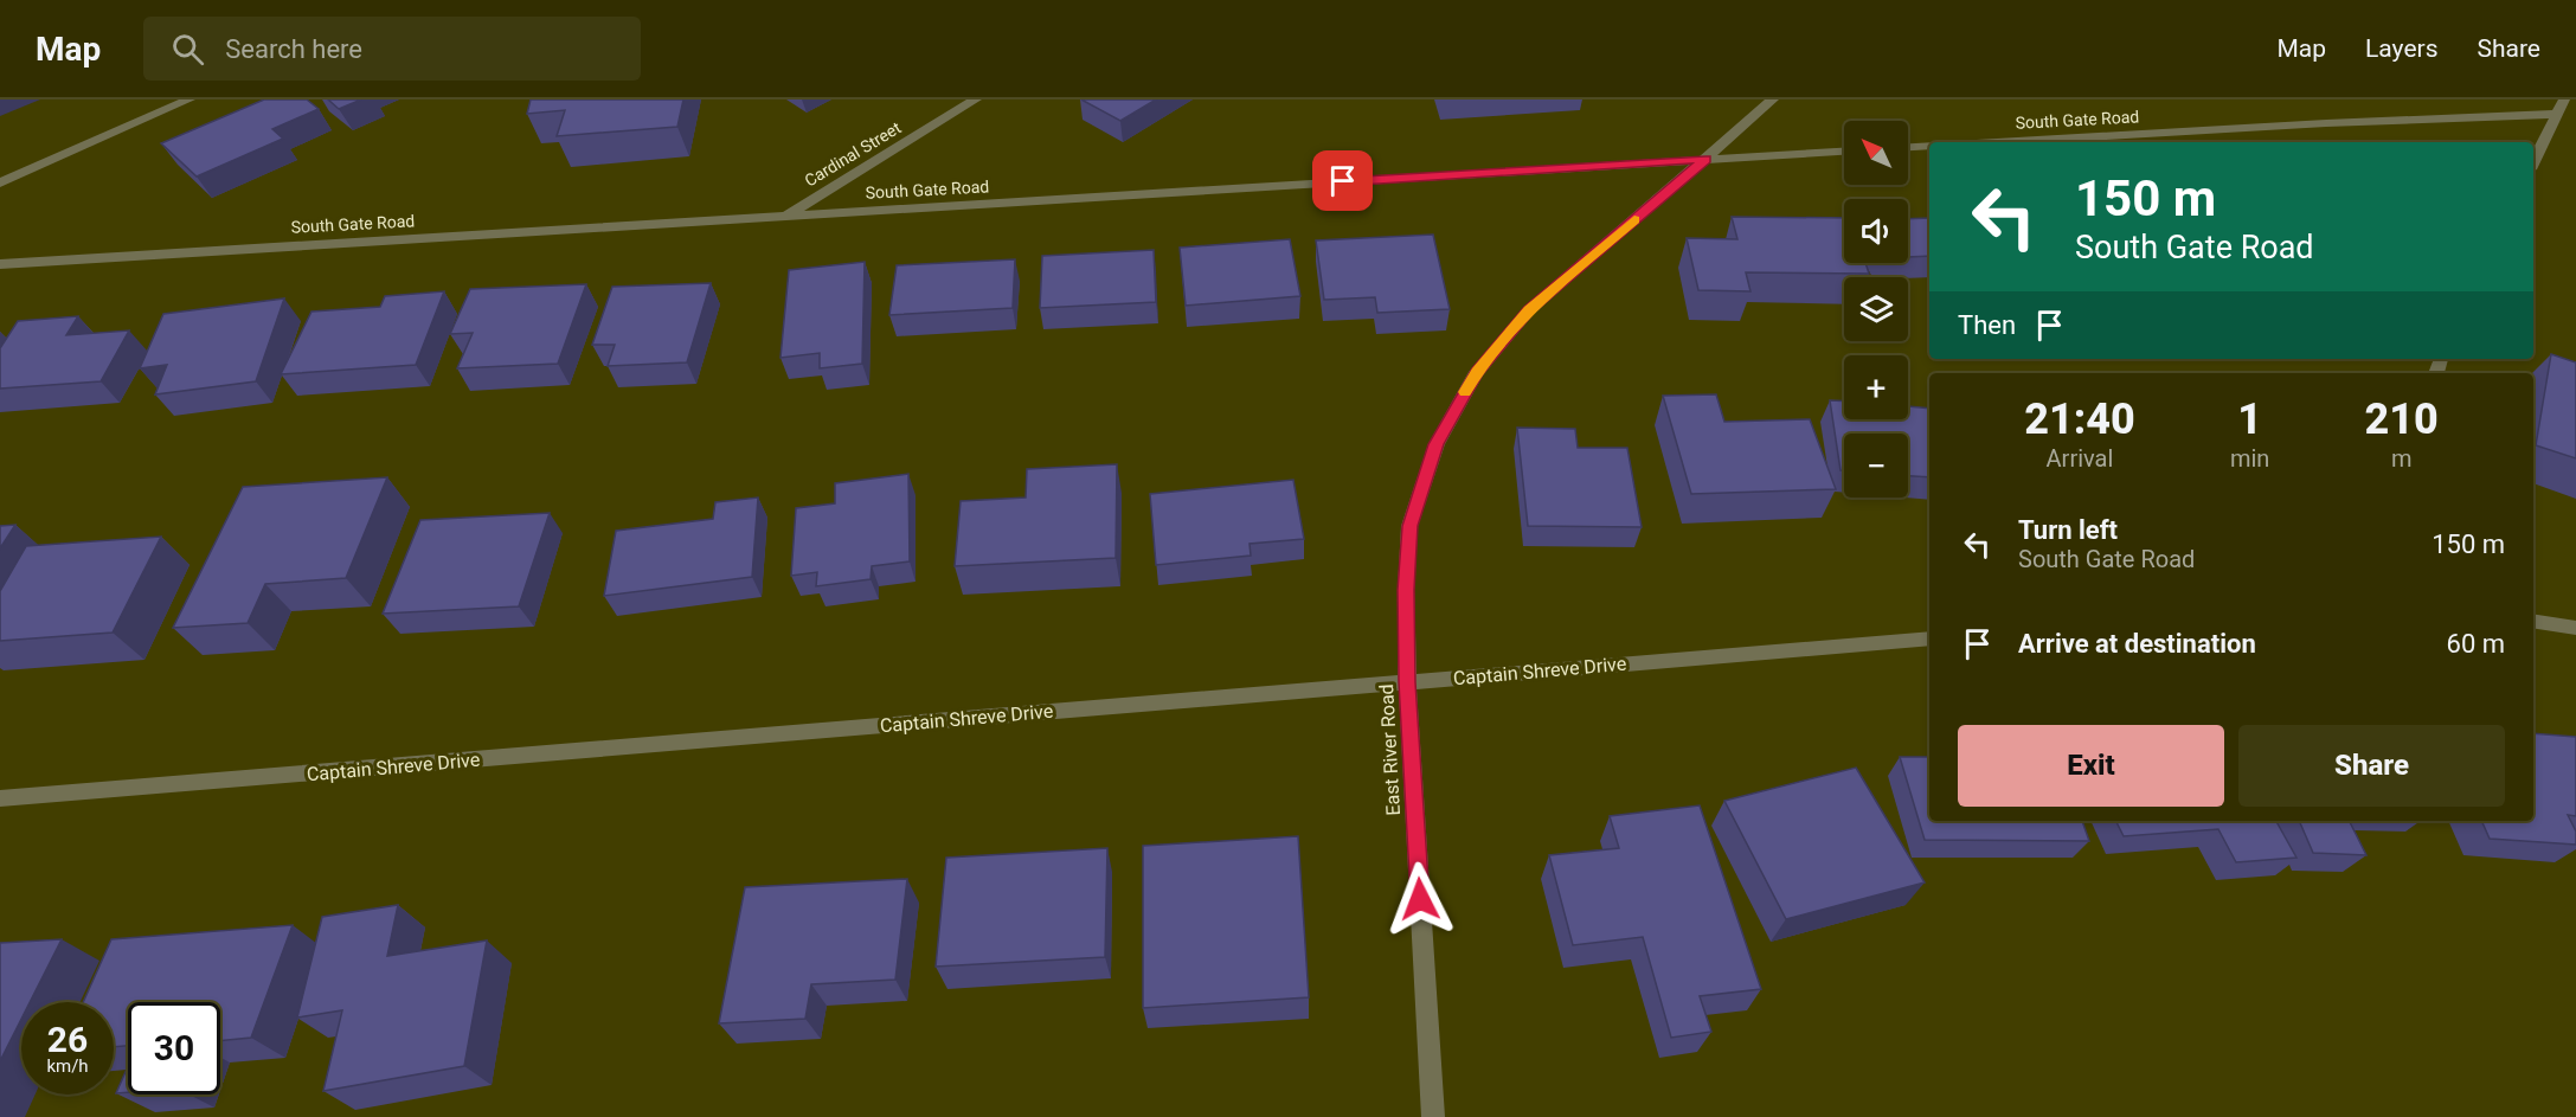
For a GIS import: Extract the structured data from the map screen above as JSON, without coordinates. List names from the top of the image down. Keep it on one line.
{"streets":{"street":["South Gate Road","Cardinal Street","Captain Shreve Drive","East River Road"]},"crossings":[["South Gate Road","Cardinal Street"],["South Gate Road","East River Road"],["Captain Shreve Drive","East River Road"]],"north":"top left","page":{"header":"Map","search":"Search here","nav":["Map","Layers","Share"],"map_buttons":["+","−"],"turn":["150 m","South Gate Road"],"then":"Then","eta":["21:40","Arrival","1","min","210","m"],"list":[{"name":"Turn left","note":"South Gate Road","value":"150 m"},{"name":"Arrive at destination","value":"60 m"}],"buttons":["Exit","Share"],"speed":"26 km/h","limit":"30"}}
